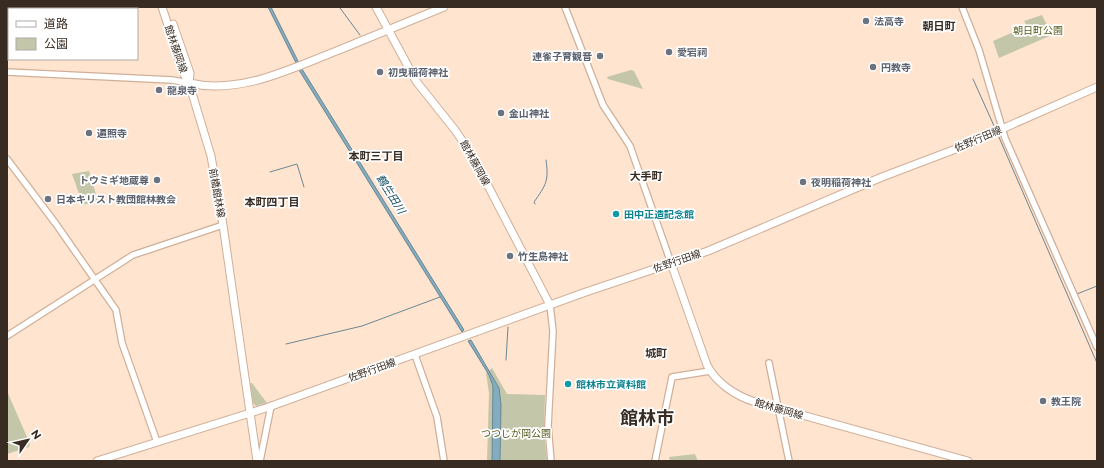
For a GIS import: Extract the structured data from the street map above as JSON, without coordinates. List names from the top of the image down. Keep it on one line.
{"streets":{"main road":["館林藤岡線","佐野行田線","前橋館林線"]},"crossings":[["館林藤岡線","佐野行田線"],["館林藤岡線","前橋館林線"],["佐野行田線","前橋館林線"]],"districts":["朝日町","本町三丁目","大手町","本町四丁目","城町","館林市"],"water":["鶴生田川"],"parks":["朝日町公園","つつじが岡公園"],"places":["法高寺","愛宕祠","連雀子育観音","円教寺","初曳稲荷神社","龍泉寺","金山神社","遍照寺","トウミギ地蔵尊","夜明稲荷神社","日本キリスト教団館林教会","田中正造記念館","竹生島神社","館林市立資料館","教王院"],"legend":["道路","公園"],"north":"top right"}
